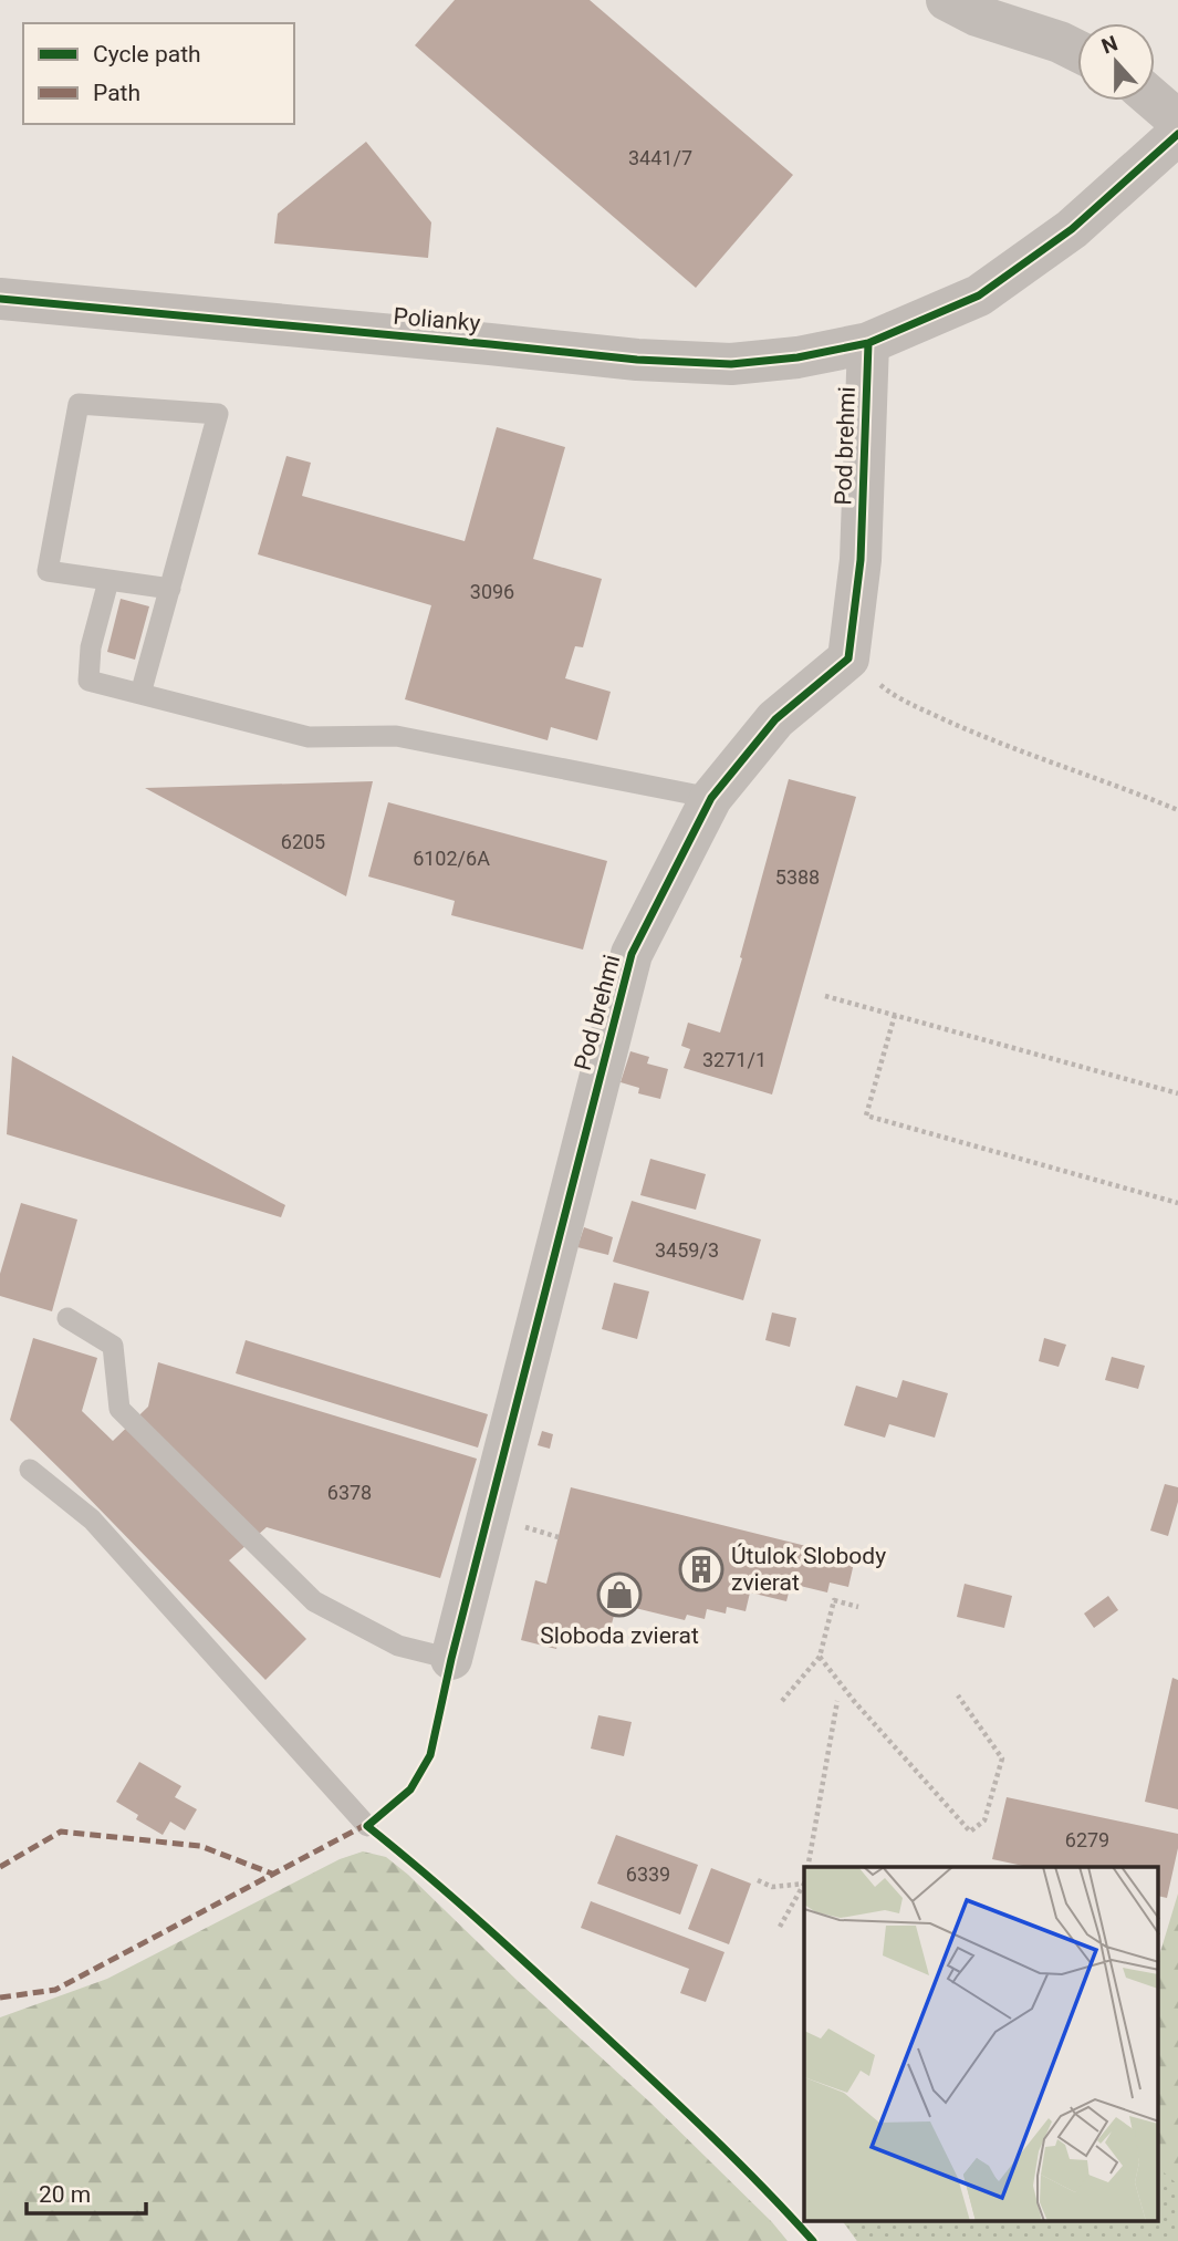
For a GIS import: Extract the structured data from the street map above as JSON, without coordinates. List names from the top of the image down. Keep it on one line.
{"streets":{"street":["Polianky","Pod brehmi"]},"crossings":[["Polianky","Pod brehmi"]],"places":{"building":["Útulok Slobody zvierat"],"shop":["Sloboda zvierat"]},"house_numbers":["3441/7","3096","6205","6102/6A","5388","3271/1","3459/3","6378","6279","6339"],"legend":["Cycle path","Path"],"scale_bar":"20 m","north":"top"}
